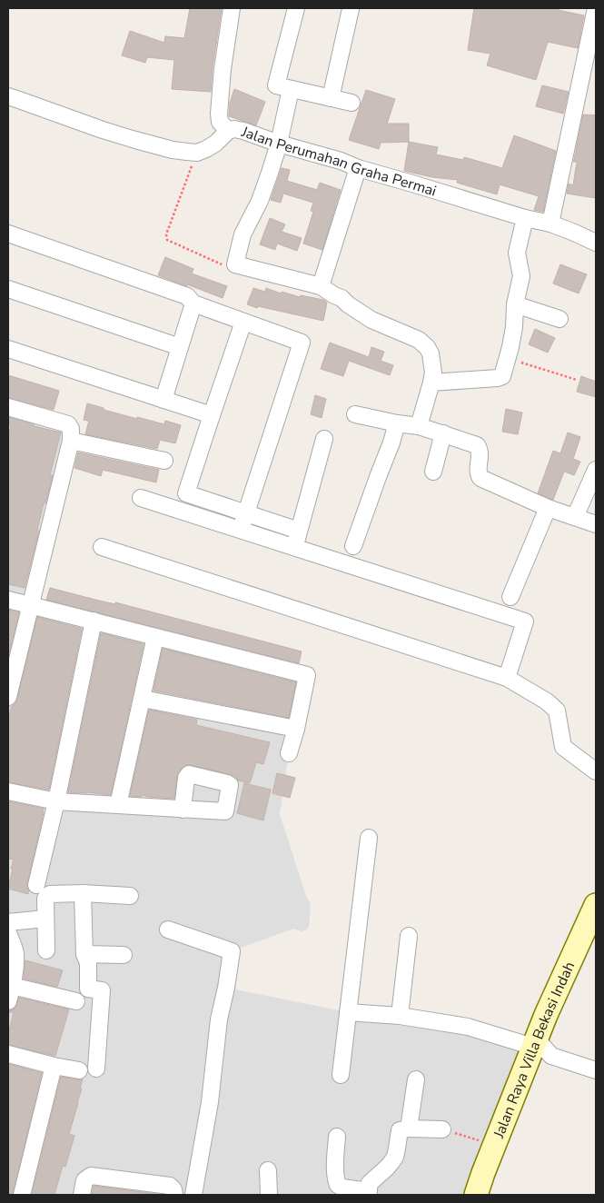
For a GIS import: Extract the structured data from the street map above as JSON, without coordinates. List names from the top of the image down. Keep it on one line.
{"streets":{"main road":["Jalan Raya Villa Bekasi Indah"],"street":["Jalan Perumahan Graha Permai"]}}
